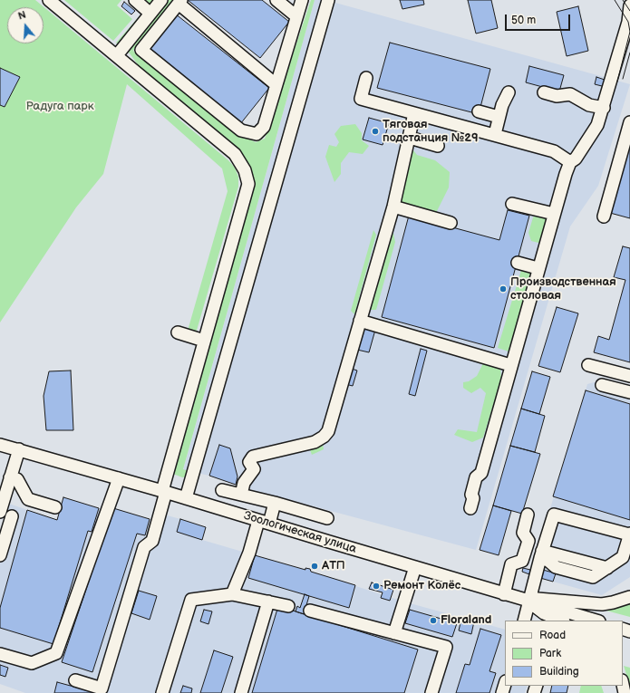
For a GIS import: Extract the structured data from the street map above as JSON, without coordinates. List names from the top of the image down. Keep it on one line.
{"streets":{"street":["Зоологическая улица"]},"parks":["Радуга парк"],"places":["Тяговая подстанция №29","Производственная столовая","АТП","Ремонт Колёс","Floraland"],"legend":["Road","Park","Building"],"scale_bar":"50 m","north":"top"}
